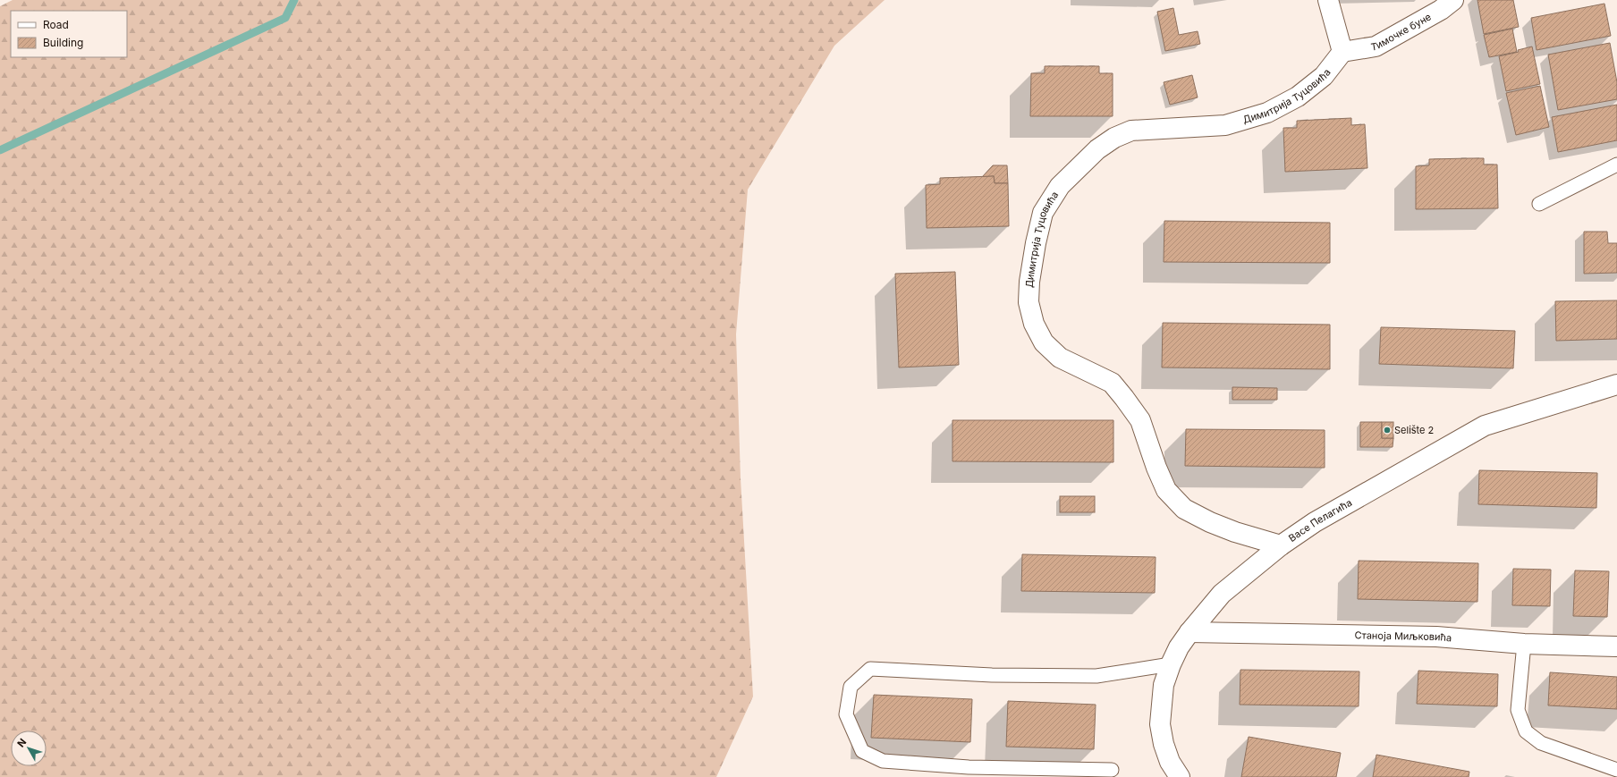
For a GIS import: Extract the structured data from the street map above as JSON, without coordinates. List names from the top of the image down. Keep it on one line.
{"streets":{"street":["Тимочке буне","Димитрија Туцовића","Васе Пелагића","Станоја Миљковића"]},"crossings":[["Тимочке буне","Димитрија Туцовића"],["Димитрија Туцовића","Васе Пелагића"],["Васе Пелагића","Станоја Миљковића"]],"places":["Selište 2"],"legend":["Road","Building"],"north":"top left"}
